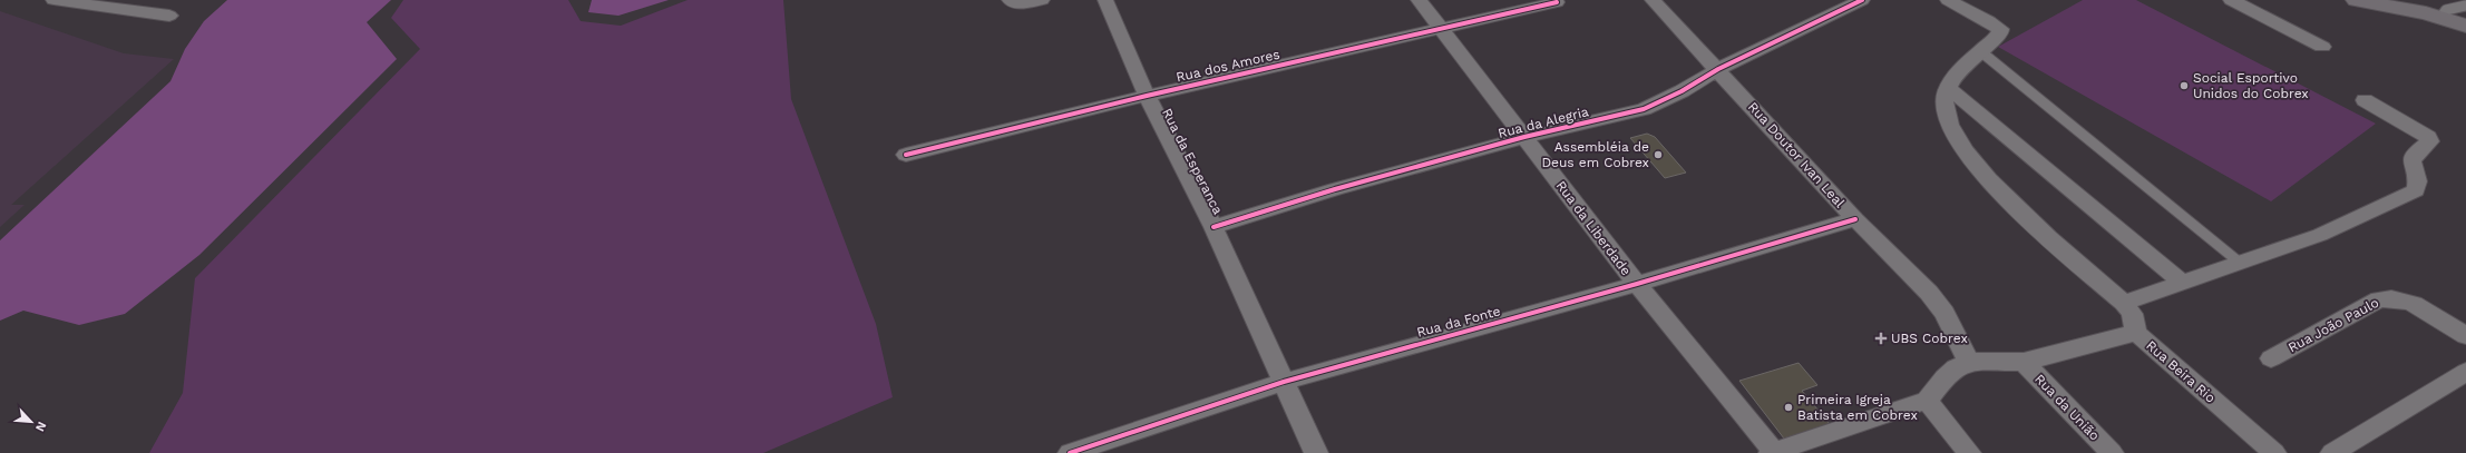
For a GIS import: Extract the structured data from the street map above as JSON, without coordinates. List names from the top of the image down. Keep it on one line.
{"streets":{"street":["Rua dos Amores","Rua da Alegria","Rua Doutor Ivan Leal","Rua da Esperanca","Rua da Liberdade","Rua da Fonte","Rua João Paulo","Rua Beira Rio","Rua da União"]},"crossings":[["Rua dos Amores","Rua da Esperanca"],["Rua dos Amores","Rua da Liberdade"],["Rua da Alegria","Rua Doutor Ivan Leal"],["Rua da Alegria","Rua da Esperanca"],["Rua da Alegria","Rua da Liberdade"],["Rua Doutor Ivan Leal","Rua da Fonte"],["Rua Doutor Ivan Leal","Rua Beira Rio"],["Rua da Esperanca","Rua da Fonte"],["Rua da Liberdade","Rua da Fonte"],["Rua Beira Rio","Rua da União"]],"places":{"other":["Social Esportivo Unidos do Cobrex","Assembléia de Deus em Cobrex","Primeira Igreja Batista em Cobrex"],"health":["UBS Cobrex"]},"north":"bottom right"}
